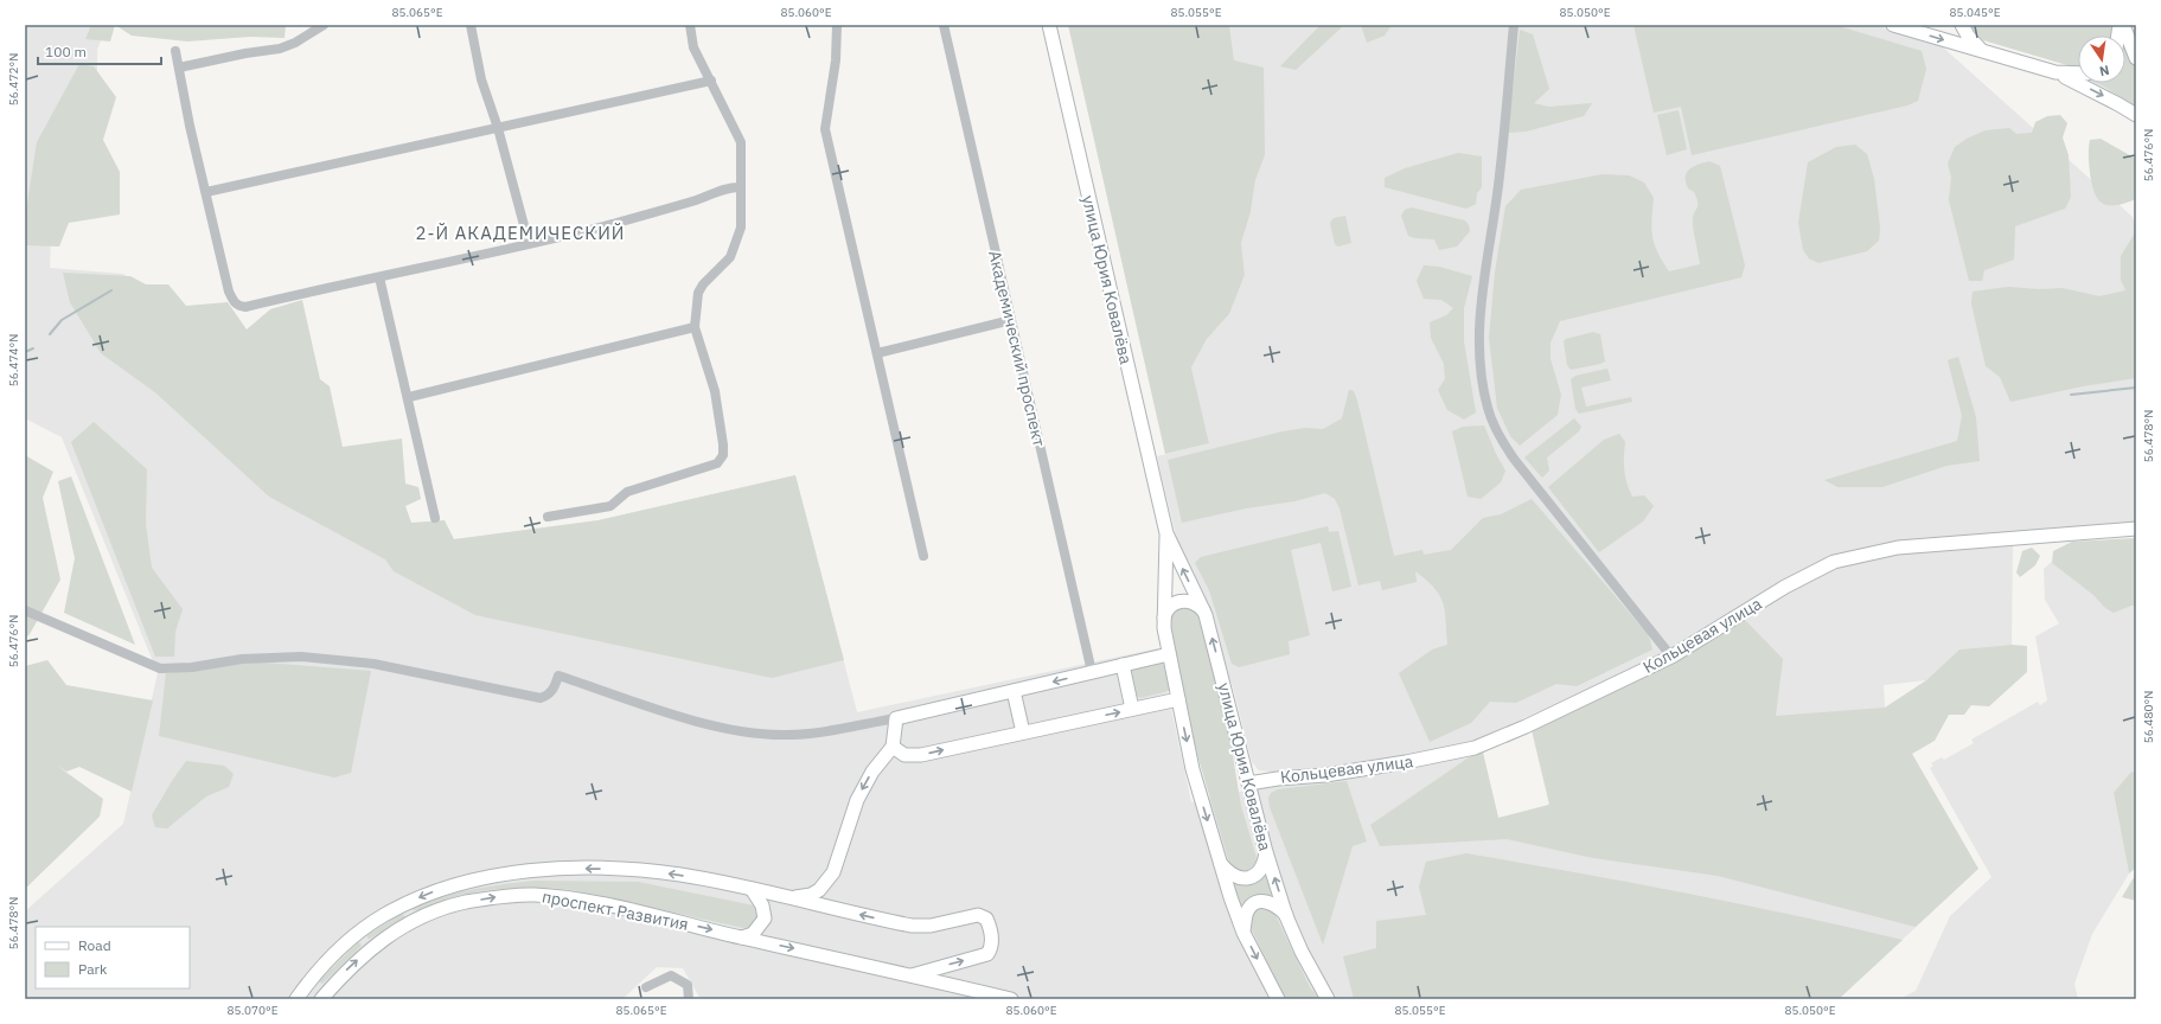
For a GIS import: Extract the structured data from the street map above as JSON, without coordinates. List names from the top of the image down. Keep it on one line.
{"streets":{"street":["улица Юрия Ковалёва","Академический проспект","Кольцевая улица","проспект Развития"]},"crossings":[["улица Юрия Ковалёва","Кольцевая улица"]],"districts":["2-Й АКАДЕМИЧЕСКИЙ"],"legend":["Road","Park"],"scale_bar":"100 m","north":"bottom","coordinates":["85.065°E","85.060°E","85.055°E","85.050°E","85.045°E","56.472°N","56.476°N","56.474°N","56.478°N","56.480°N","85.070°E"]}
